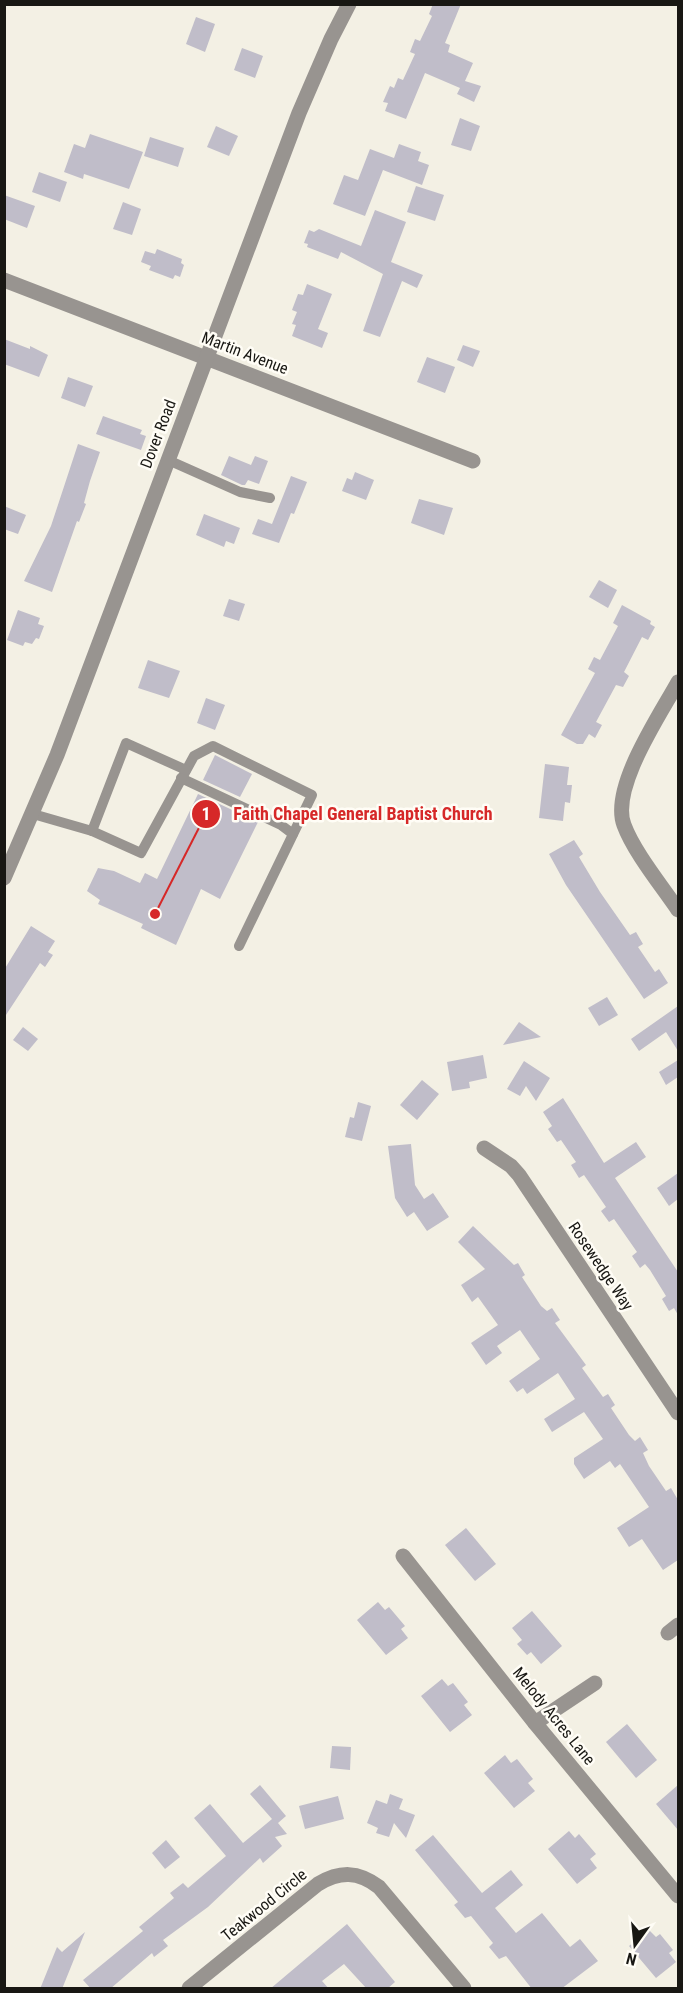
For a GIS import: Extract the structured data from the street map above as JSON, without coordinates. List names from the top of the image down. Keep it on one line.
{"streets":{"street":["Martin Avenue","Dover Road","Rosewedge Way","Melody Acres Lane","Teakwood Circle"]},"crossings":[["Martin Avenue","Dover Road"]],"places":["Faith Chapel General Baptist Church"],"north":"bottom"}
